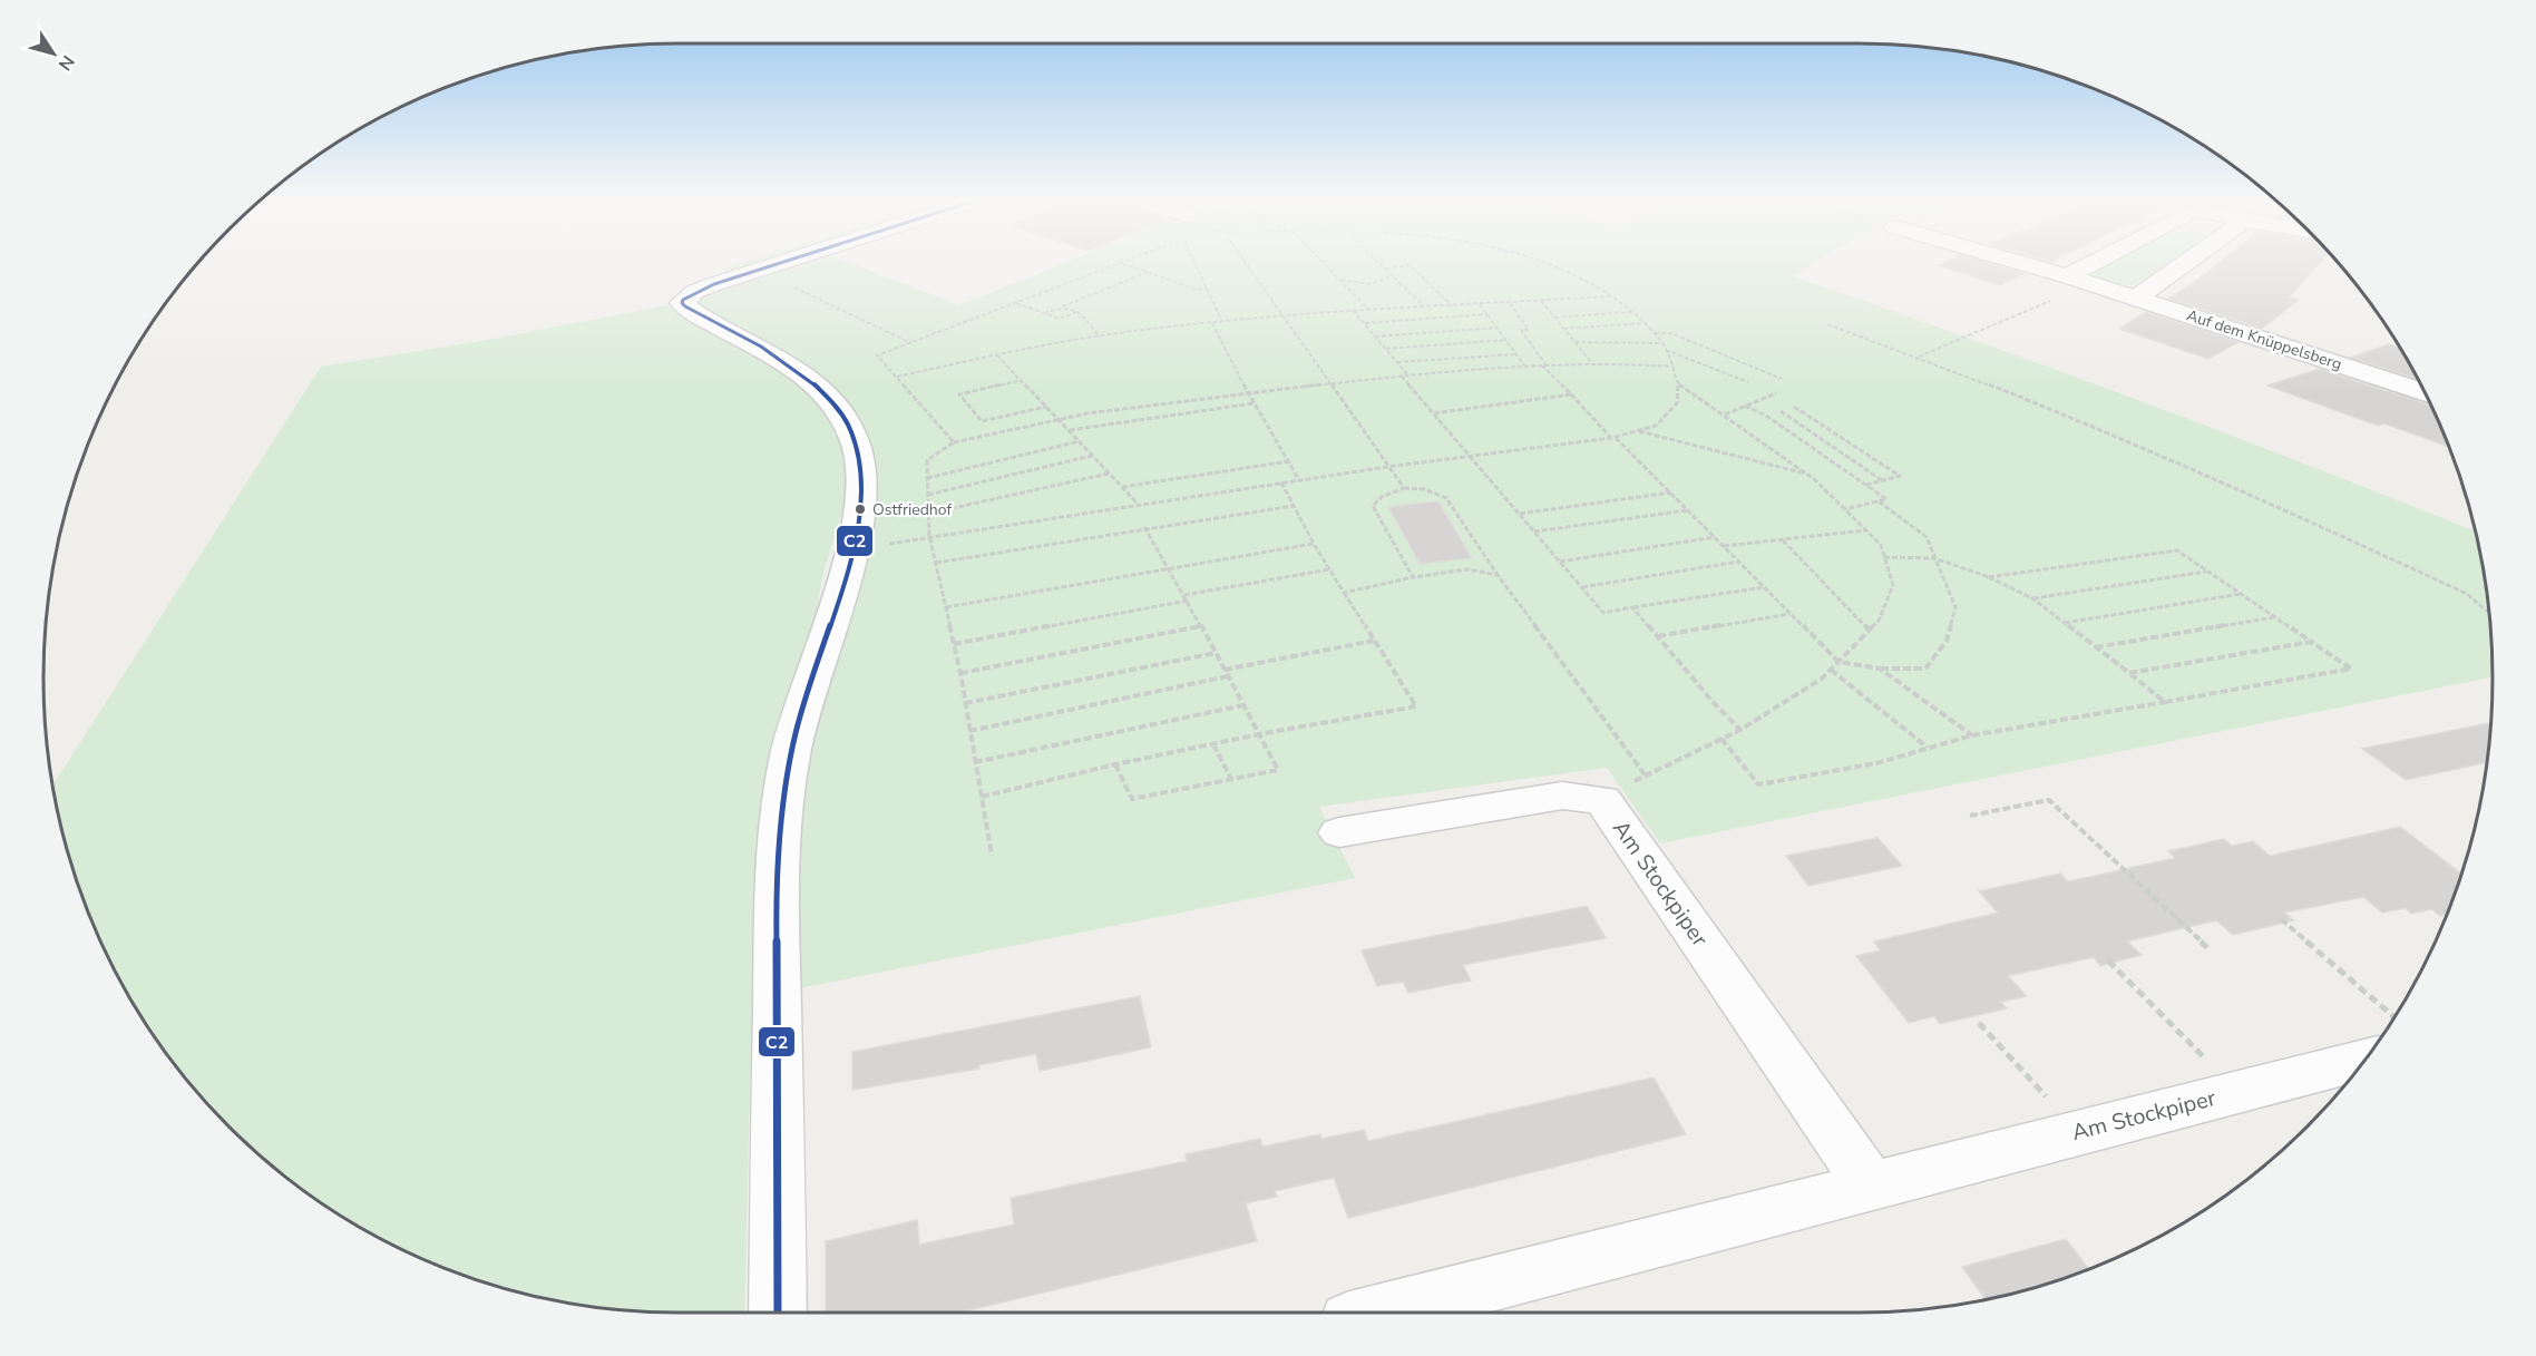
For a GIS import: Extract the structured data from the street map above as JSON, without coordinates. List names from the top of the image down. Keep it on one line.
{"streets":{"street":["Auf dem Knüppelsberg","Am Stockpiper"]},"places":["Ostfriedhof"],"lines":["transit line C2"],"north":"bottom right"}
